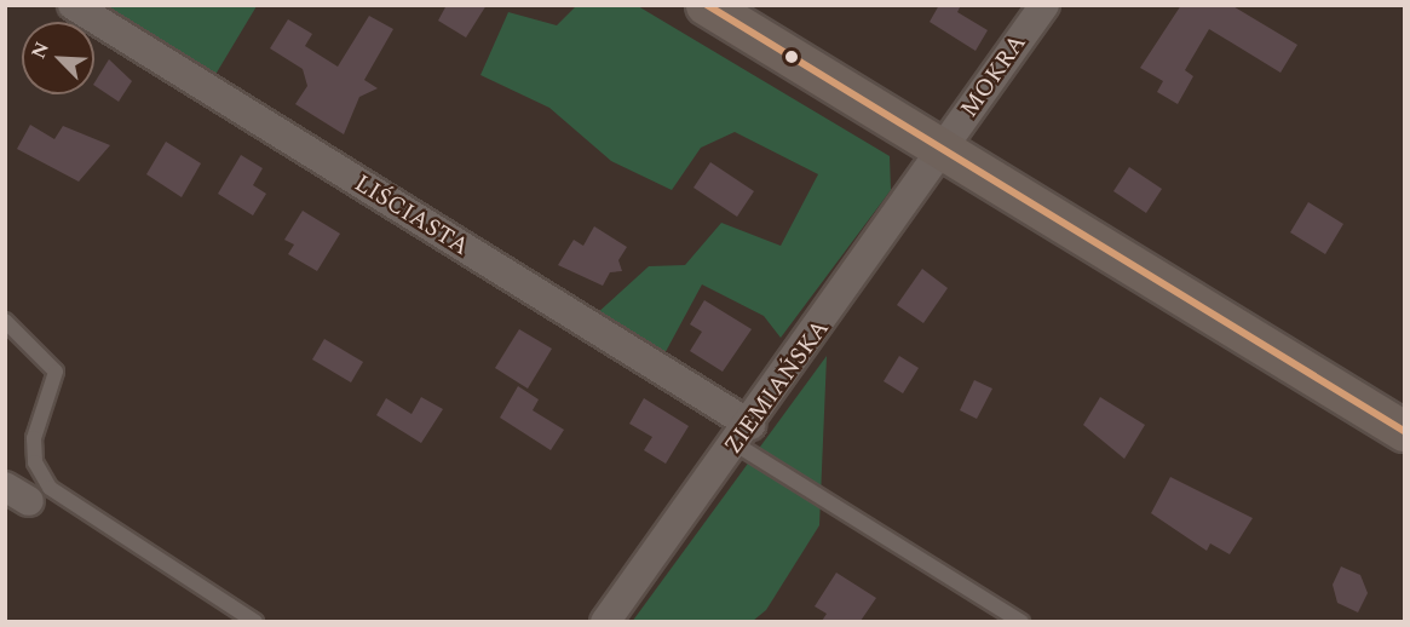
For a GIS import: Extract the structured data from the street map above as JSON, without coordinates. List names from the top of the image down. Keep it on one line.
{"streets":{"street":["MOKRA","LIŚCIASTA","ZIEMIAŃSKA"]},"crossings":[["MOKRA","ZIEMIAŃSKA"],["LIŚCIASTA","ZIEMIAŃSKA"]],"north":"top left"}
